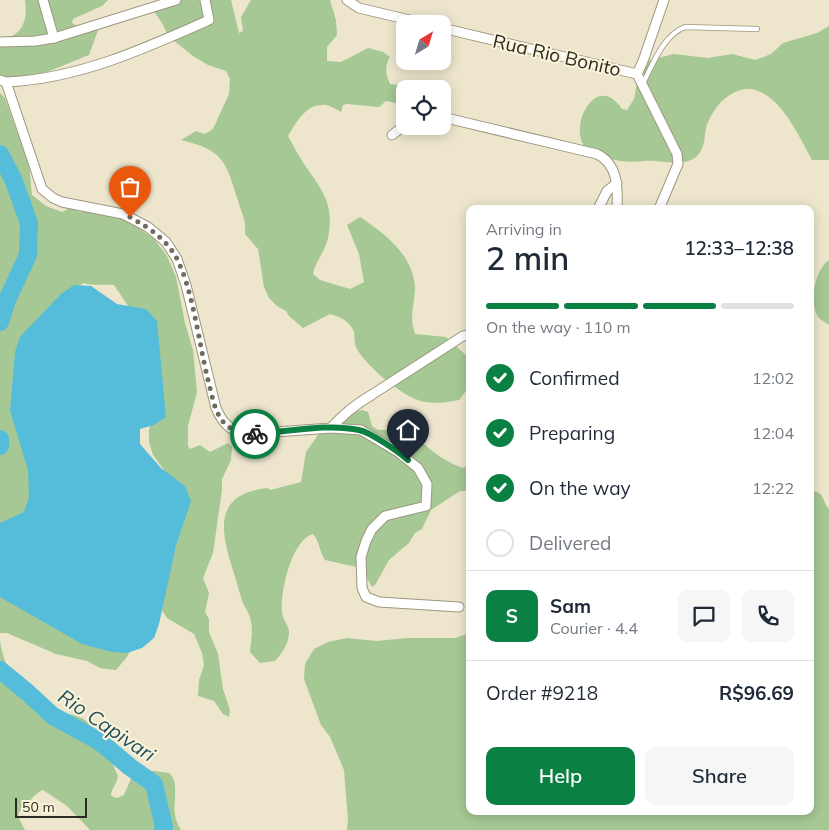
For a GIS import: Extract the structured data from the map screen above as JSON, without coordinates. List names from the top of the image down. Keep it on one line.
{"streets":{"street":["Rua Rio Bonito"]},"water":["Rio Capivari"],"scale_bar":"50 m","north":"top right","page":{"heading":["2 min","Arriving in","12:33–12:38"],"panel":["Sam","Courier · 4.4","Order #9218","R$96.69"],"bar":"On the way · 110 m","list":[["Confirmed","12:02"],["Preparing","12:04"],["On the way","12:22"],"Delivered"],"round":"S","buttons":["Help","Share"],"scale":"50 m"}}
